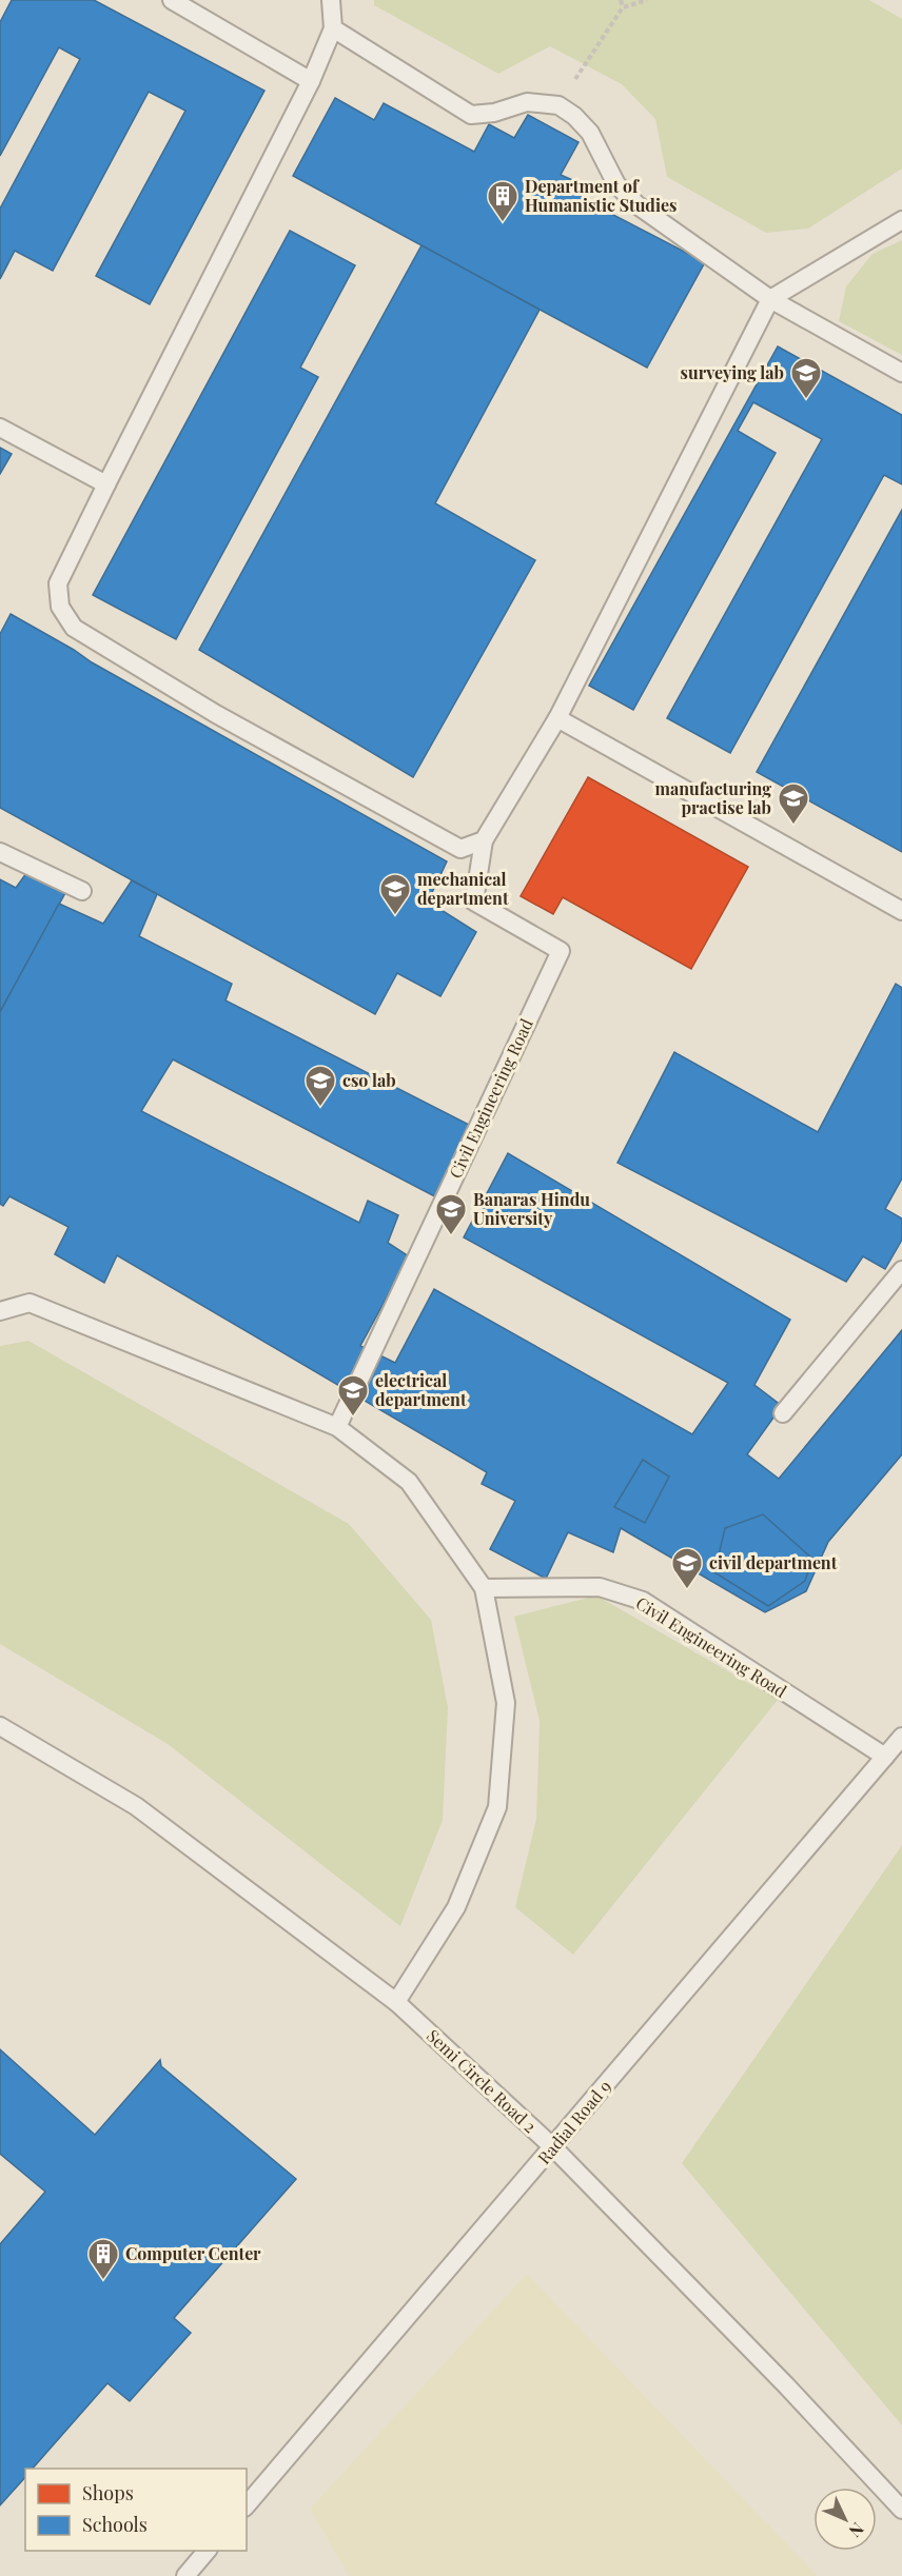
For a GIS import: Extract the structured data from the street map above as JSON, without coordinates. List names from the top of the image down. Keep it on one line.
{"streets":{"lane":["Civil Engineering Road","Semi Circle Road 2","Radial Road 9"]},"crossings":[["Civil Engineering Road","Radial Road 9"],["Semi Circle Road 2","Radial Road 9"]],"places":{"building":["Department of Humanistic Studies","Computer Center"],"school or university":["surveying lab","manufacturing practise lab","mechanical department","cso lab","Banaras Hindu University","electrical department","civil department"]},"legend":["Shops","Schools"],"north":"bottom right"}
